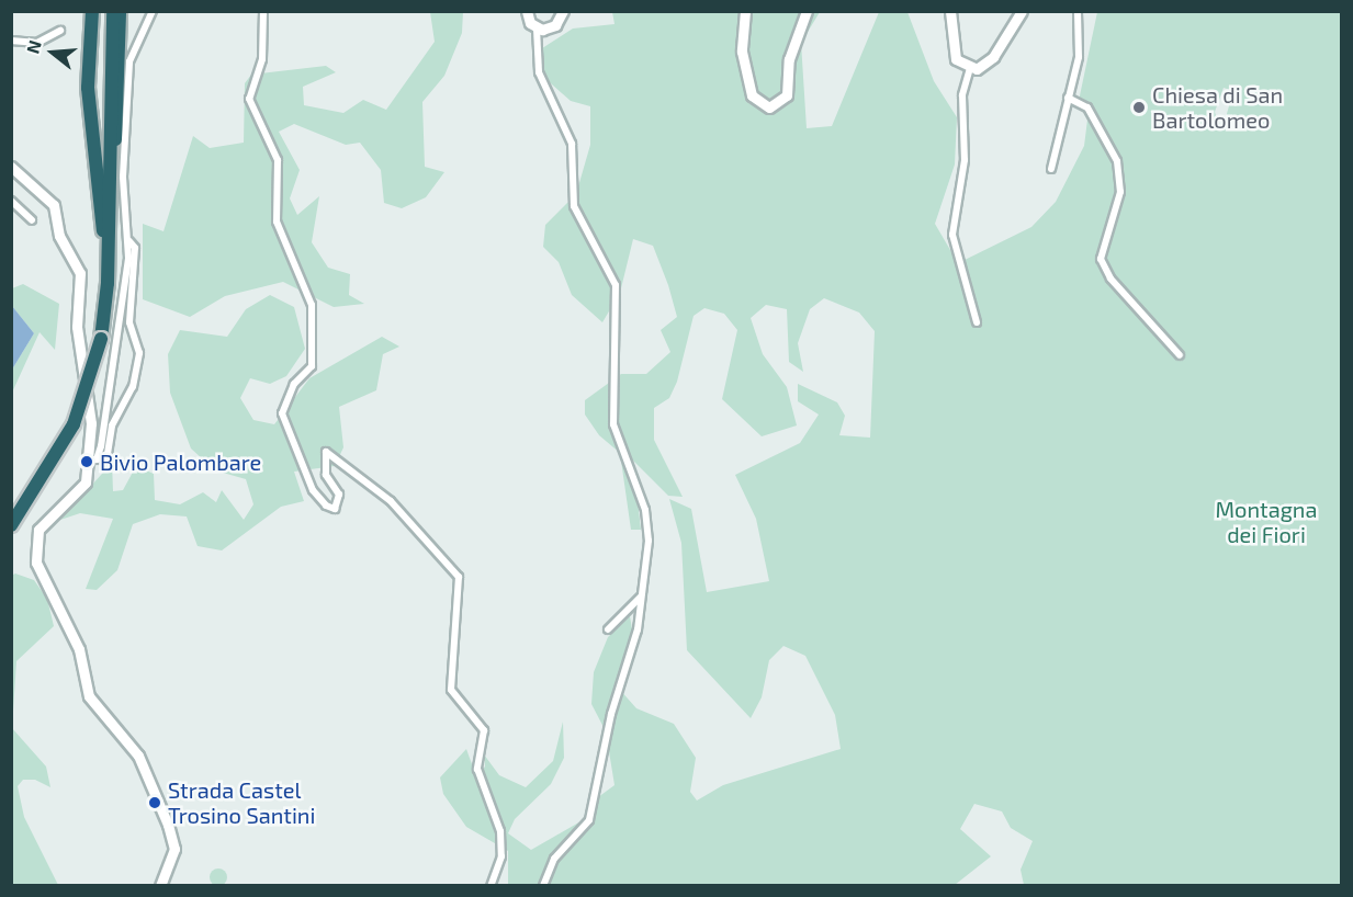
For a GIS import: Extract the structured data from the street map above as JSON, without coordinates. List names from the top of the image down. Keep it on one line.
{"parks":["Montagna dei Fiori"],"places":["Chiesa di San Bartolomeo","Bivio Palombare","Strada Castel Trosino Santini"],"north":"left"}
